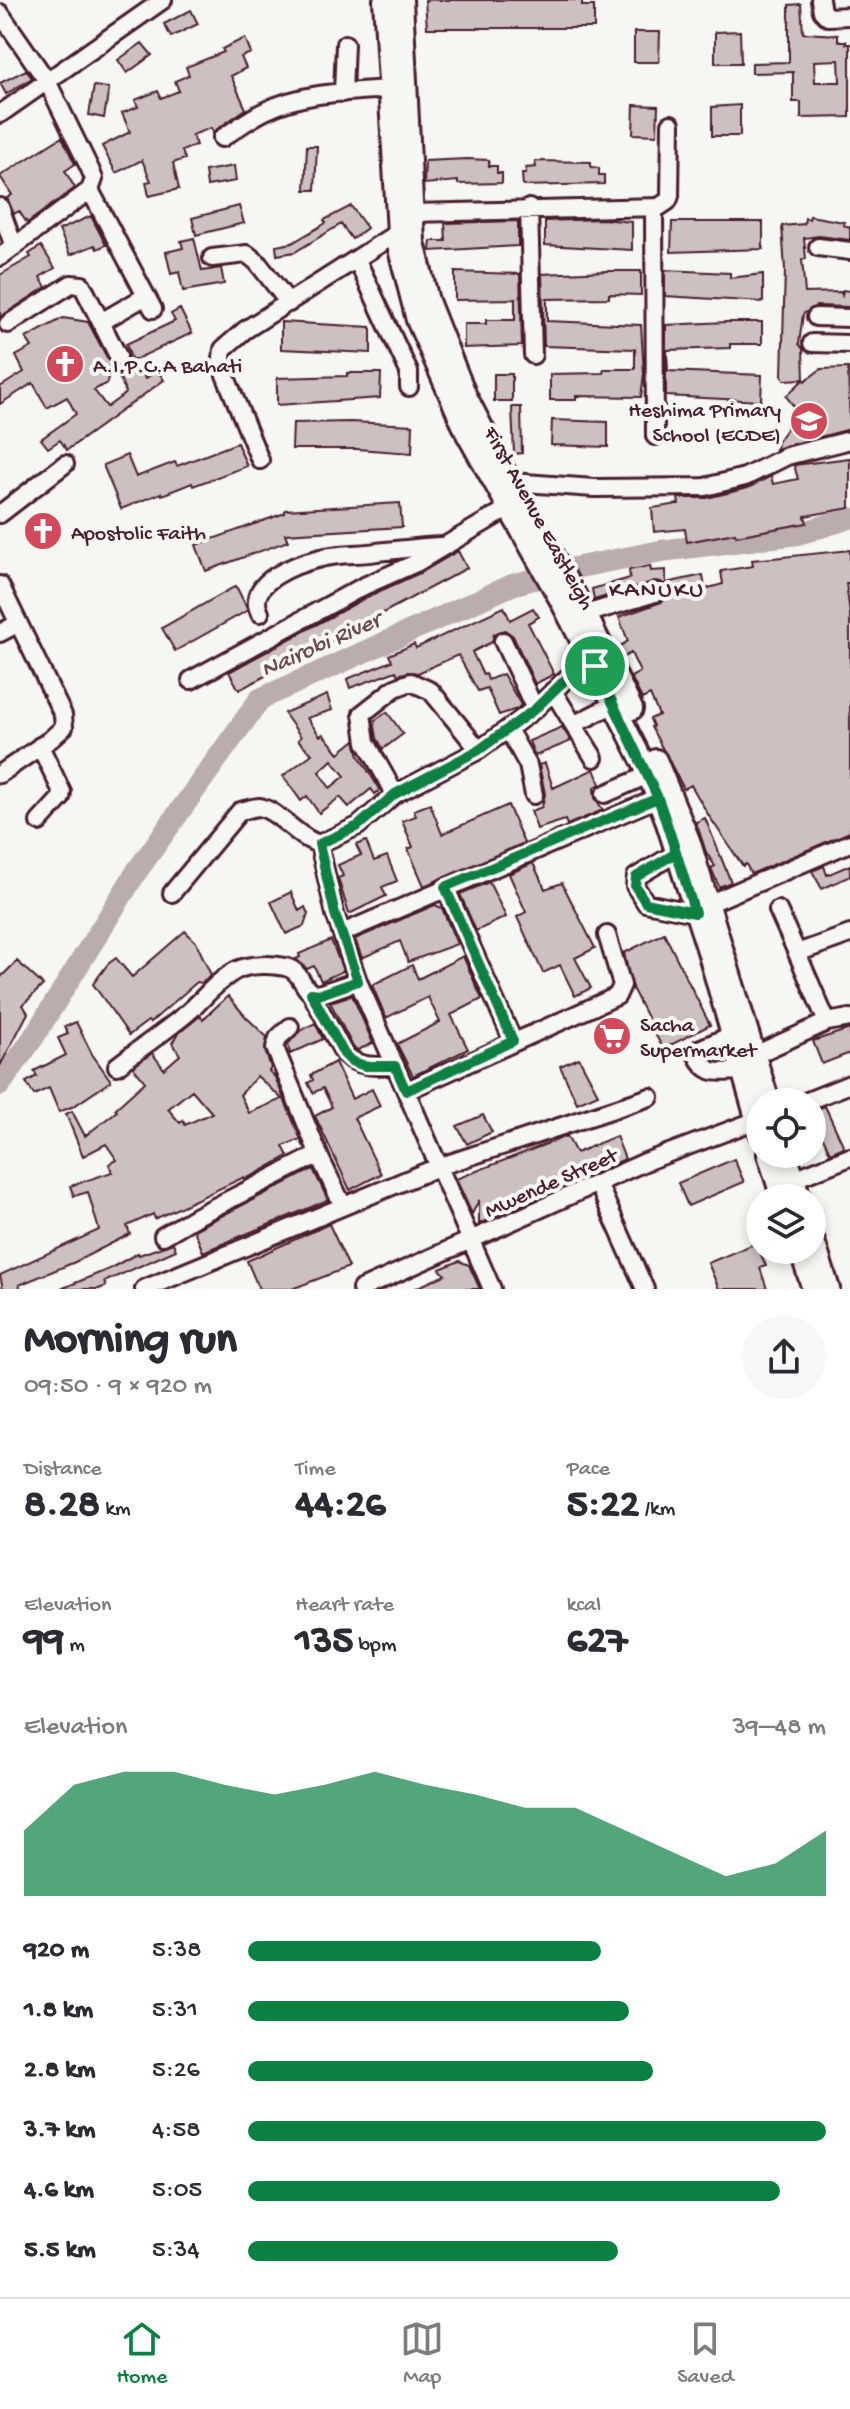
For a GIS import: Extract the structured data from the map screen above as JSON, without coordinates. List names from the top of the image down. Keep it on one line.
{"streets":{"main road":["First Avenue Eastleigh"],"street":["Mwende Street"]},"districts":["KANUKU"],"water":["Nairobi River"],"places":{"church":["A.I.P.C.A Bahati","Apostolic Faith"],"school or university":["Heshima Primary School (ECDE)"],"supermarket":["Sacha Supermarket"]},"page":{"heading":["Morning run","09:50 · 9 × 920 m"],"stats":[["Distance","8.28 km"],["Time","44:26"],["Pace","5:22 /km"],["Elevation","99 m"],["Heart rate","135 bpm"],["kcal","627"]],"chart":["Elevation","39–48 m"],"list":[{"name":"920 m","note":"5:38"},{"name":"1.8 km","note":"5:31"},{"name":"2.8 km","note":"5:26"},{"name":"3.7 km","note":"4:58"},{"name":"4.6 km","note":"5:05"},{"name":"5.5 km","note":"5:34"}],"tabs":["Home","Map","Saved"]}}
